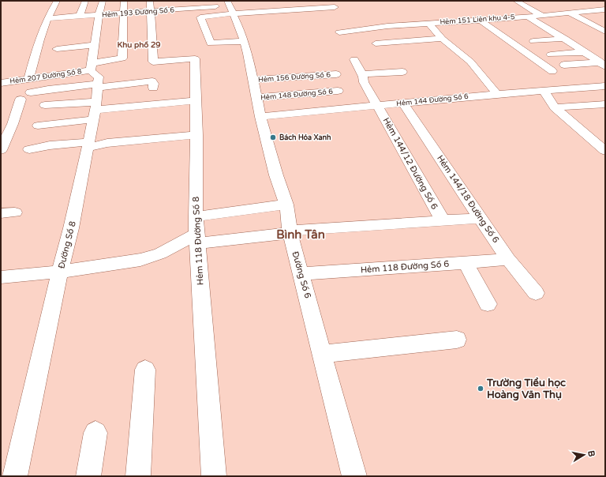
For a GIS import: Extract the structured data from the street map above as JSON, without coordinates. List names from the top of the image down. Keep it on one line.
{"streets":{"street":["Hẻm 193 Đường Số 6","Hẻm 151 Liên khu 4-5","Hẻm 207 Đường Số 8","Hẻm 156 Đường Số 6","Hẻm 148 Đường Số 6","Hẻm 144 Đường Số 6","Hẻm 144/12 Đường Số 6","Hẻm 144/18 Đường Số 6","Hẻm 118 Đường Số 8","Đường Số 8","Hẻm 118 Đường Số 6","Đường Số 6"]},"crossings":[["Hẻm 193 Đường Số 6","Hẻm 118 Đường Số 8"],["Hẻm 193 Đường Số 6","Đường Số 8"],["Hẻm 193 Đường Số 6","Đường Số 6"],["Hẻm 151 Liên khu 4-5","Hẻm 144 Đường Số 6"],["Hẻm 207 Đường Số 8","Đường Số 8"],["Hẻm 156 Đường Số 6","Đường Số 6"],["Hẻm 148 Đường Số 6","Đường Số 6"],["Hẻm 144 Đường Số 6","Hẻm 144/12 Đường Số 6"],["Hẻm 144 Đường Số 6","Hẻm 144/18 Đường Số 6"],["Hẻm 144 Đường Số 6","Đường Số 6"],["Hẻm 144/18 Đường Số 6","Hẻm 118 Đường Số 6"],["Hẻm 118 Đường Số 6","Đường Số 6"]],"districts":["Khu phố 29","Bình Tân"],"places":["Bách Hóa Xanh","Trường Tiểu học Hoàng Văn Thụ"],"north":"right"}
